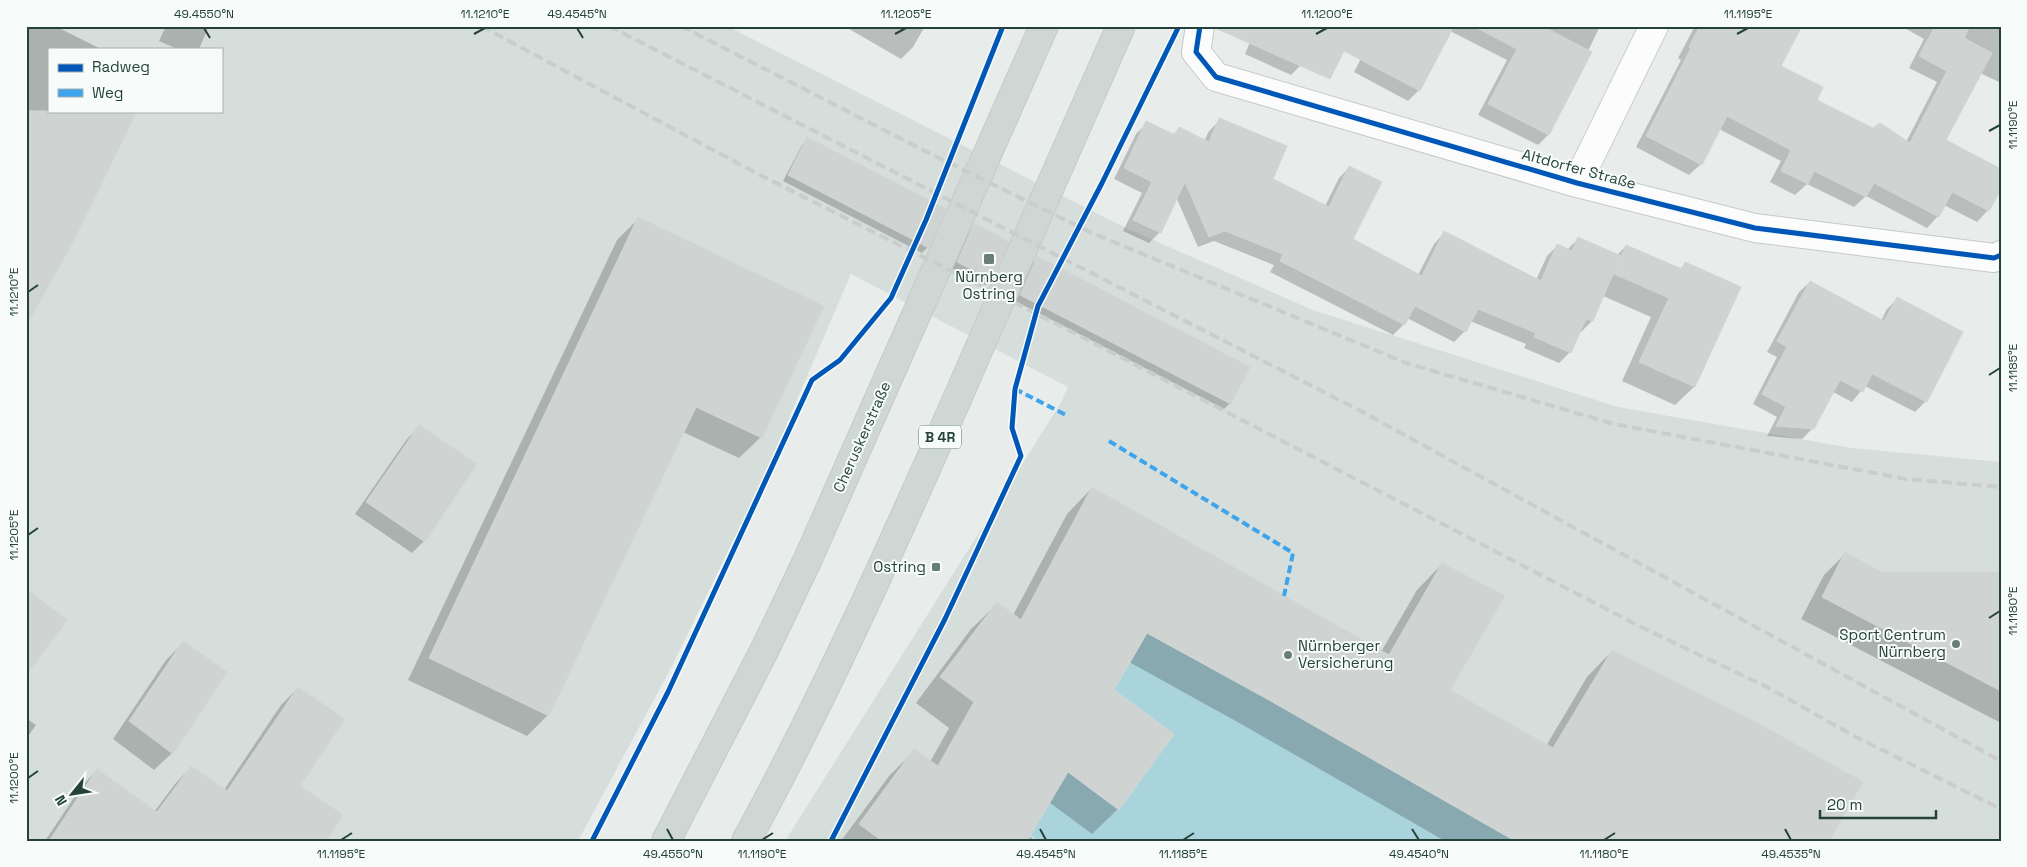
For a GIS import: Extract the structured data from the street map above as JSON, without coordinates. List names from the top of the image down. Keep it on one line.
{"streets":{"main road":["Cheruskerstraße","B 4R"],"street":["Altdorfer Straße"]},"places":{"transit":["Nürnberg Ostring","Ostring"],"other":["Sport Centrum Nürnberg","Nürnberger Versicherung"]},"legend":["Radweg","Weg"],"scale_bar":"20 m","north":"bottom left","coordinates":["49.4550°N","11.1210°E","49.4545°N","11.1205°E","11.1200°E","11.1195°E","11.1190°E","11.1185°E","11.1180°E","49.4540°N","49.4535°N"]}
